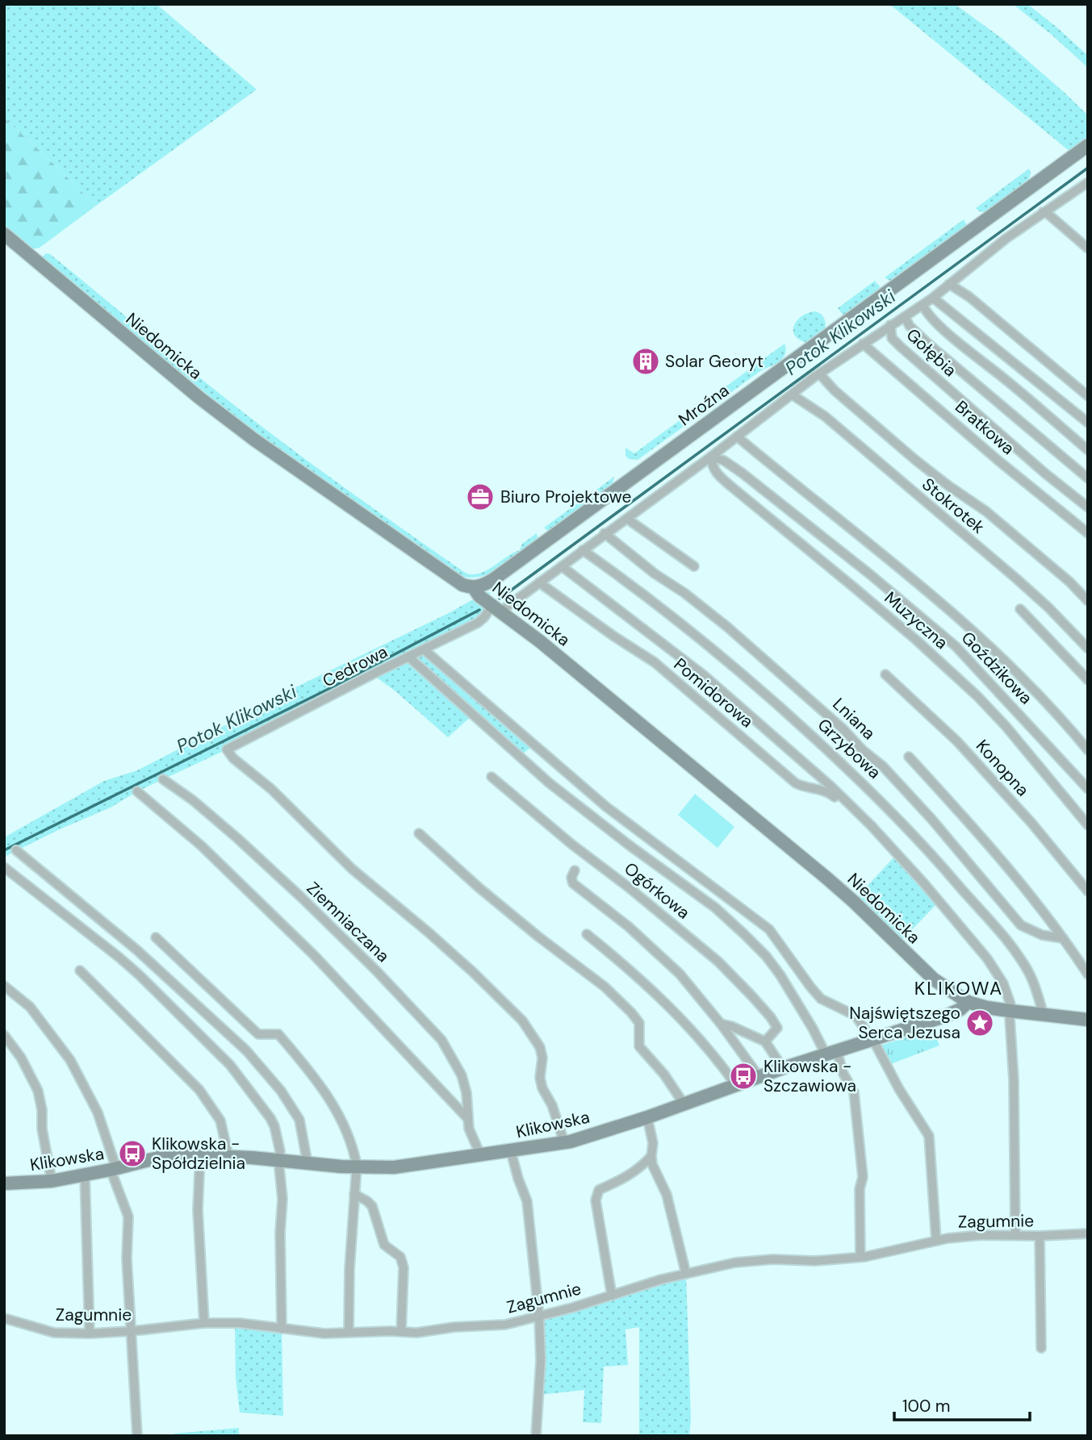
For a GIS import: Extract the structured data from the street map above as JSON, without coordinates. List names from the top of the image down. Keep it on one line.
{"streets":{"street":["Niedomicka","Gołębia","Mroźna","Bratkowa","Stokrotek","Muzyczna","Cedrowa","Goździkowa","Pomidorowa","Lniana","Grzybowa","Konopna","Ogórkowa","Ziemniaczana","Klikowska","Zagumnie"]},"crossings":[["Niedomicka","Mroźna"],["Niedomicka","Cedrowa"],["Niedomicka","Klikowska"],["Gołębia","Cedrowa"],["Bratkowa","Cedrowa"],["Stokrotek","Cedrowa"],["Muzyczna","Cedrowa"],["Muzyczna","Goździkowa"],["Cedrowa","Goździkowa"],["Cedrowa","Pomidorowa"],["Cedrowa","Lniana"],["Cedrowa","Grzybowa"],["Cedrowa","Klikowska"],["Pomidorowa","Zagumnie"],["Ziemniaczana","Klikowska"]],"districts":["KLIKOWA"],"water":["Potok Klikowski"],"places":{"building":["Solar Georyt"],"office":["Biuro Projektowe"],"place":["Najświętszego Serca Jezusa"],"bus stop":["Klikowska - Szczawiowa","Klikowska - Spółdzielnia"]},"scale_bar":"100 m"}
